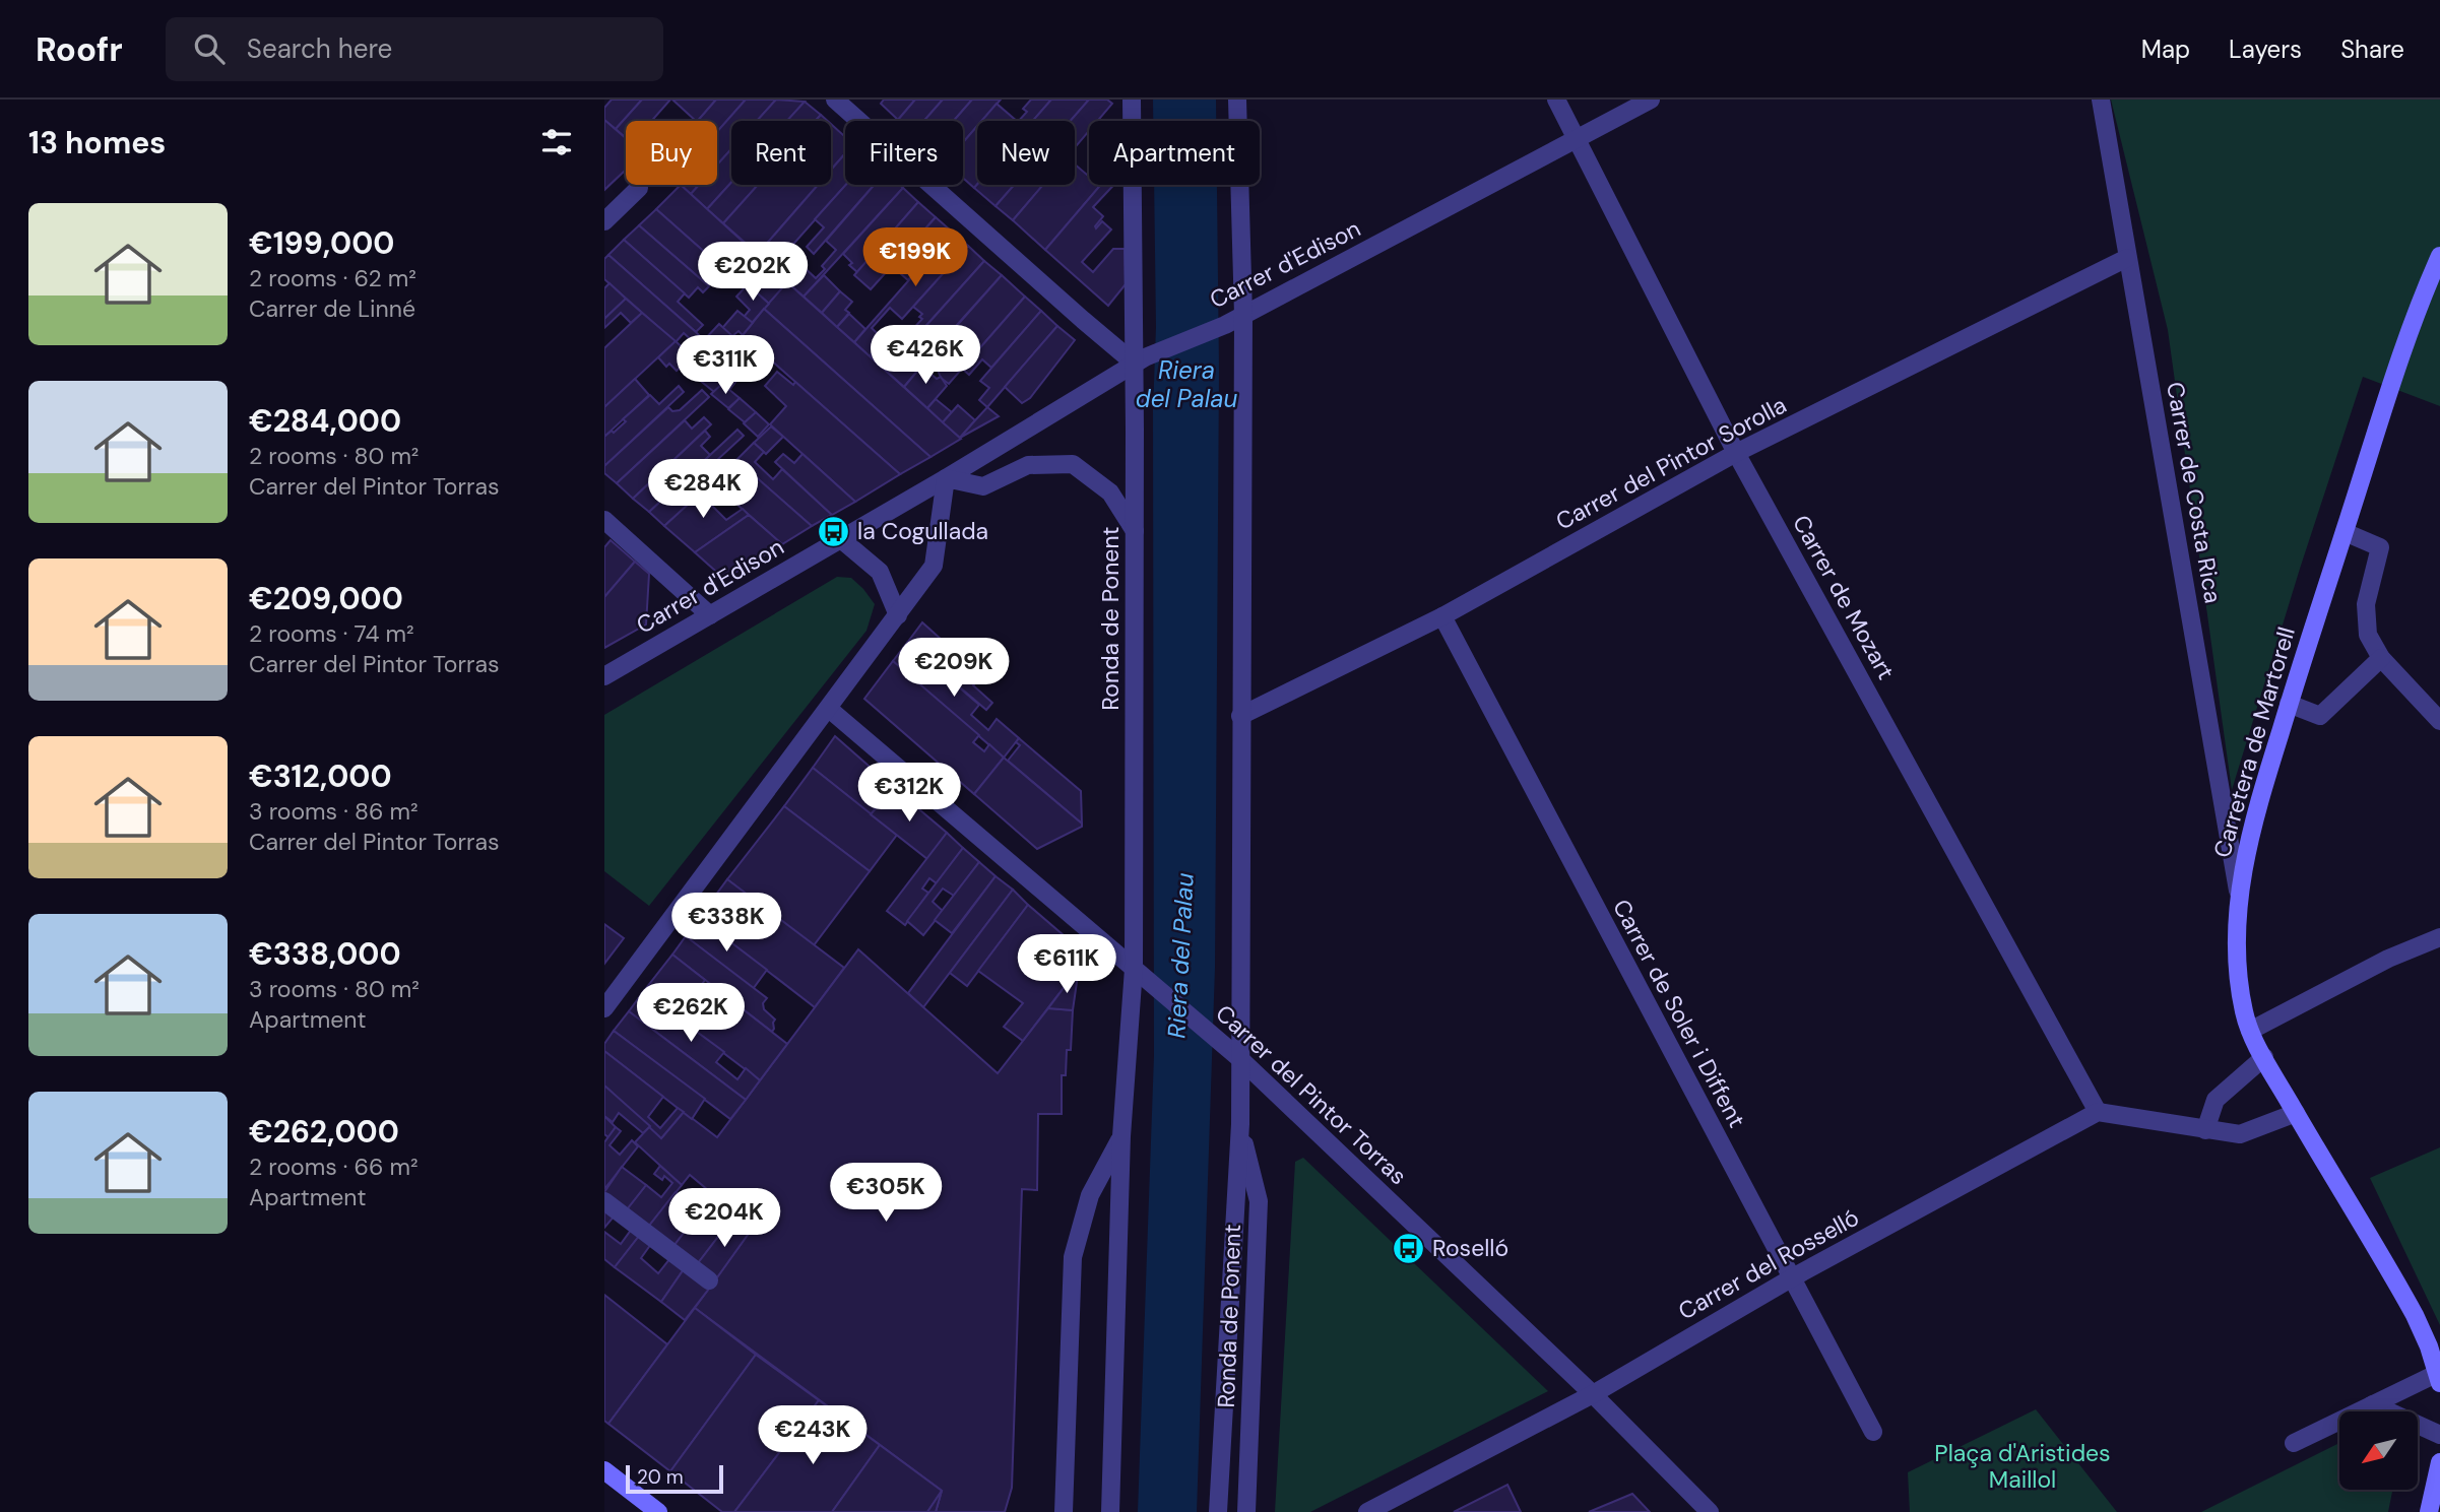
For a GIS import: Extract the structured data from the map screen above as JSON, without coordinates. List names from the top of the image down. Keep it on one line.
{"streets":{"street":["Carrer d'Edison","Carrer del Pintor Sorolla","Carrer de Costa Rica","Carrer de Mozart","Ronda de Ponent","Carretera de Martorell","Carrer de Soler i Diffent","Carrer del Pintor Torras","Carrer del Rosselló"]},"crossings":[["Carrer d'Edison","Carrer de Mozart"],["Carrer d'Edison","Ronda de Ponent"],["Carrer del Pintor Sorolla","Carrer de Costa Rica"],["Carrer del Pintor Sorolla","Carrer de Mozart"],["Carrer del Pintor Sorolla","Ronda de Ponent"],["Carrer del Pintor Sorolla","Carrer de Soler i Diffent"],["Carrer de Costa Rica","Carretera de Martorell"],["Carrer de Mozart","Carrer del Rosselló"],["Ronda de Ponent","Carrer del Pintor Torras"],["Carrer de Soler i Diffent","Carrer del Rosselló"],["Carrer del Pintor Torras","Carrer del Rosselló"]],"water":["Riera del Palau"],"parks":["Plaça d'Aristides Maillol"],"places":{"bus stop":["la Cogullada","Roselló"]},"scale_bar":"20 m","north":"bottom left","page":{"header":"Roofr","search":"Search here","nav":["Map","Layers","Share"],"heading":"13 homes","chip":["Buy","Rent","Filters","New","Apartment"],"list":[{"name":"€199,000","note":"2 rooms · 62 m² · Carrer de Linné"},{"name":"€284,000","note":"2 rooms · 80 m² · Carrer del Pintor Torras"},{"name":"€209,000","note":"2 rooms · 74 m² · Carrer del Pintor Torras"},{"name":"€312,000","note":"3 rooms · 86 m² · Carrer del Pintor Torras"},{"name":"€338,000","note":"3 rooms · 80 m² · Apartment"},{"name":"€262,000","note":"2 rooms · 66 m² · Apartment"}],"price":["€199K","€202K","€426K","€311K","€284K","€209K","€312K","€338K","€611K","€262K","€305K","€204K","€243K"],"scale":"20 m"}}
